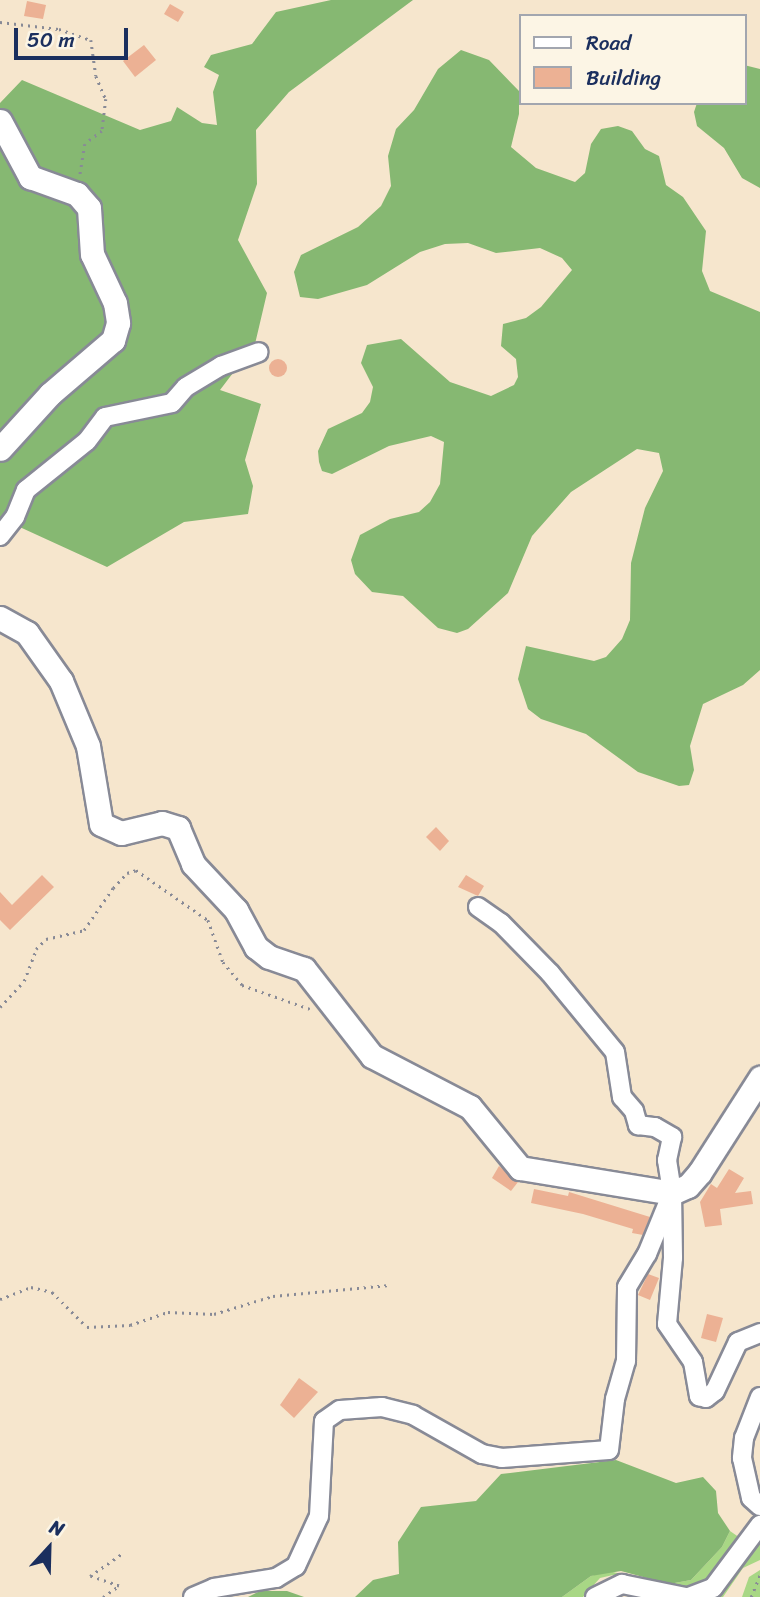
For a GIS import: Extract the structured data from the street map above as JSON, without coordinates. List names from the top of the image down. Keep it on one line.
{"legend":["Road","Building"],"scale_bar":"50 m","north":"top"}
